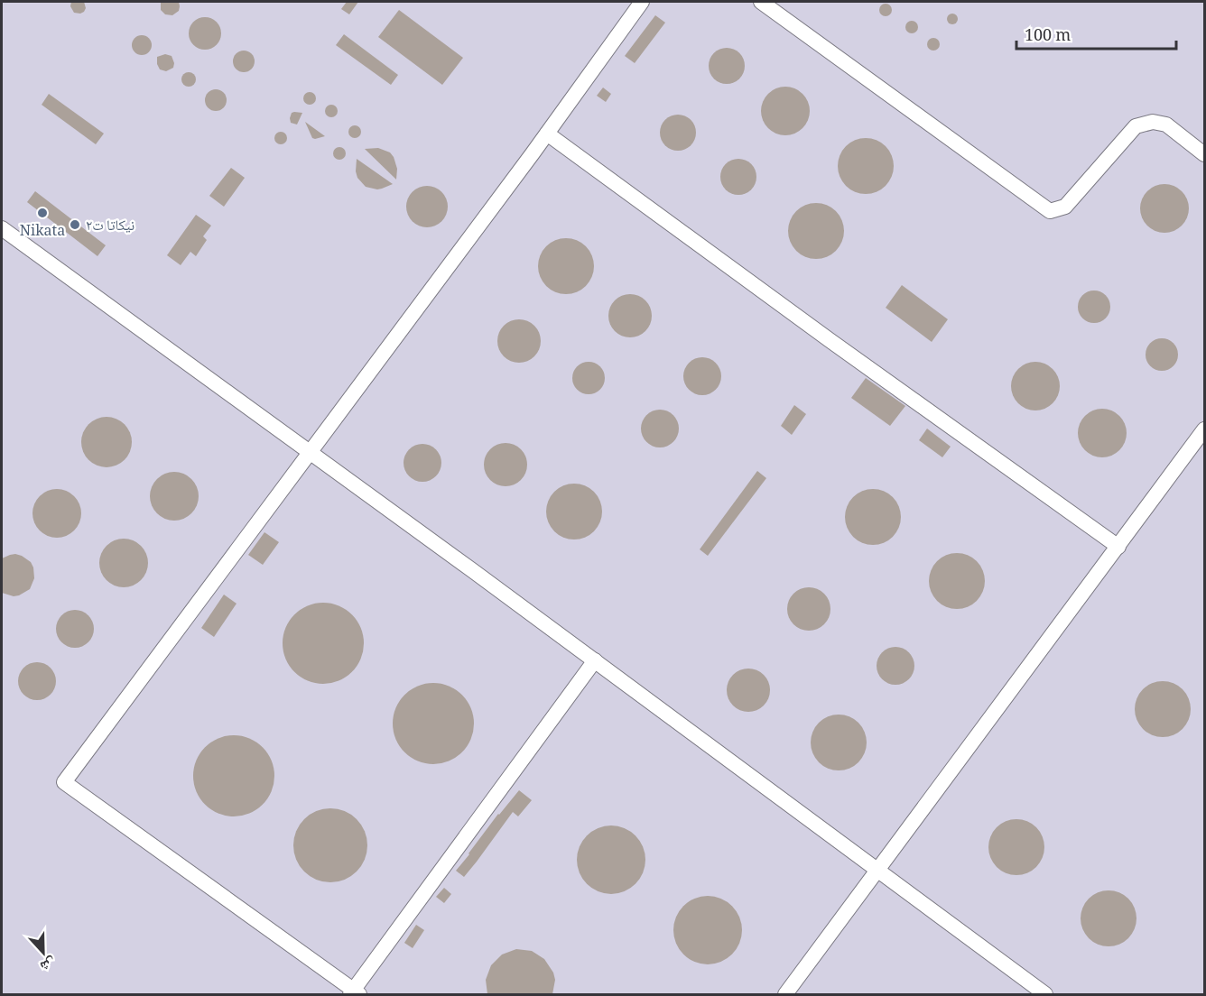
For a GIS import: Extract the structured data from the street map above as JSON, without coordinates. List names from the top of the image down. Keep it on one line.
{"places":["Nikata","نيكاتا ت٢"],"scale_bar":"100 m","north":"bottom"}
